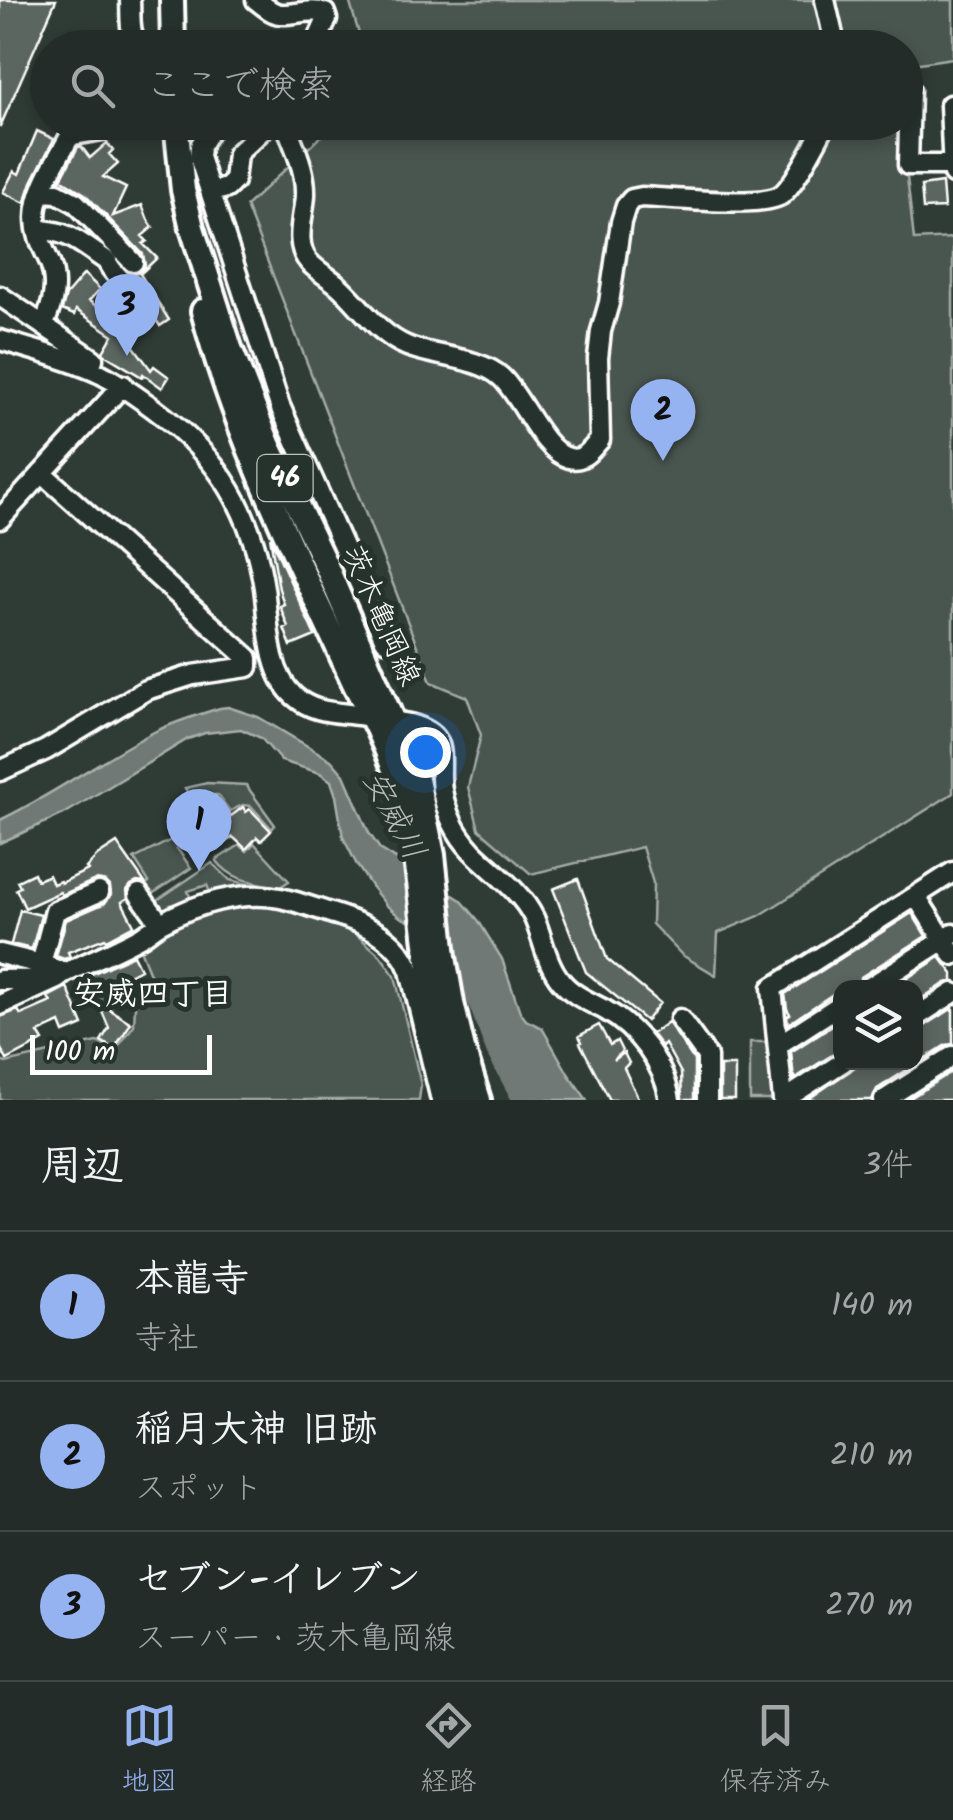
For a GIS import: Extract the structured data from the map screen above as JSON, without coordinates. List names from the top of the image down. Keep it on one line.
{"streets":{"main road":["46","茨木亀岡線"]},"districts":["安威四丁目"],"water":["安威川"],"scale_bar":"100 m","page":{"search":"ここで検索","pins":["3","2","1"],"scale":"100 m","heading":["周辺","3件"],"list":[{"mark":"1","name":"本龍寺","note":"寺社","value":"140 m"},{"mark":"2","name":"稲月大神 旧跡","note":"スポット","value":"210 m"},{"mark":"3","name":"セブン-イレブン","note":"スーパー · 茨木亀岡線","value":"270 m"}],"nav":["地図","経路","保存済み"]}}
